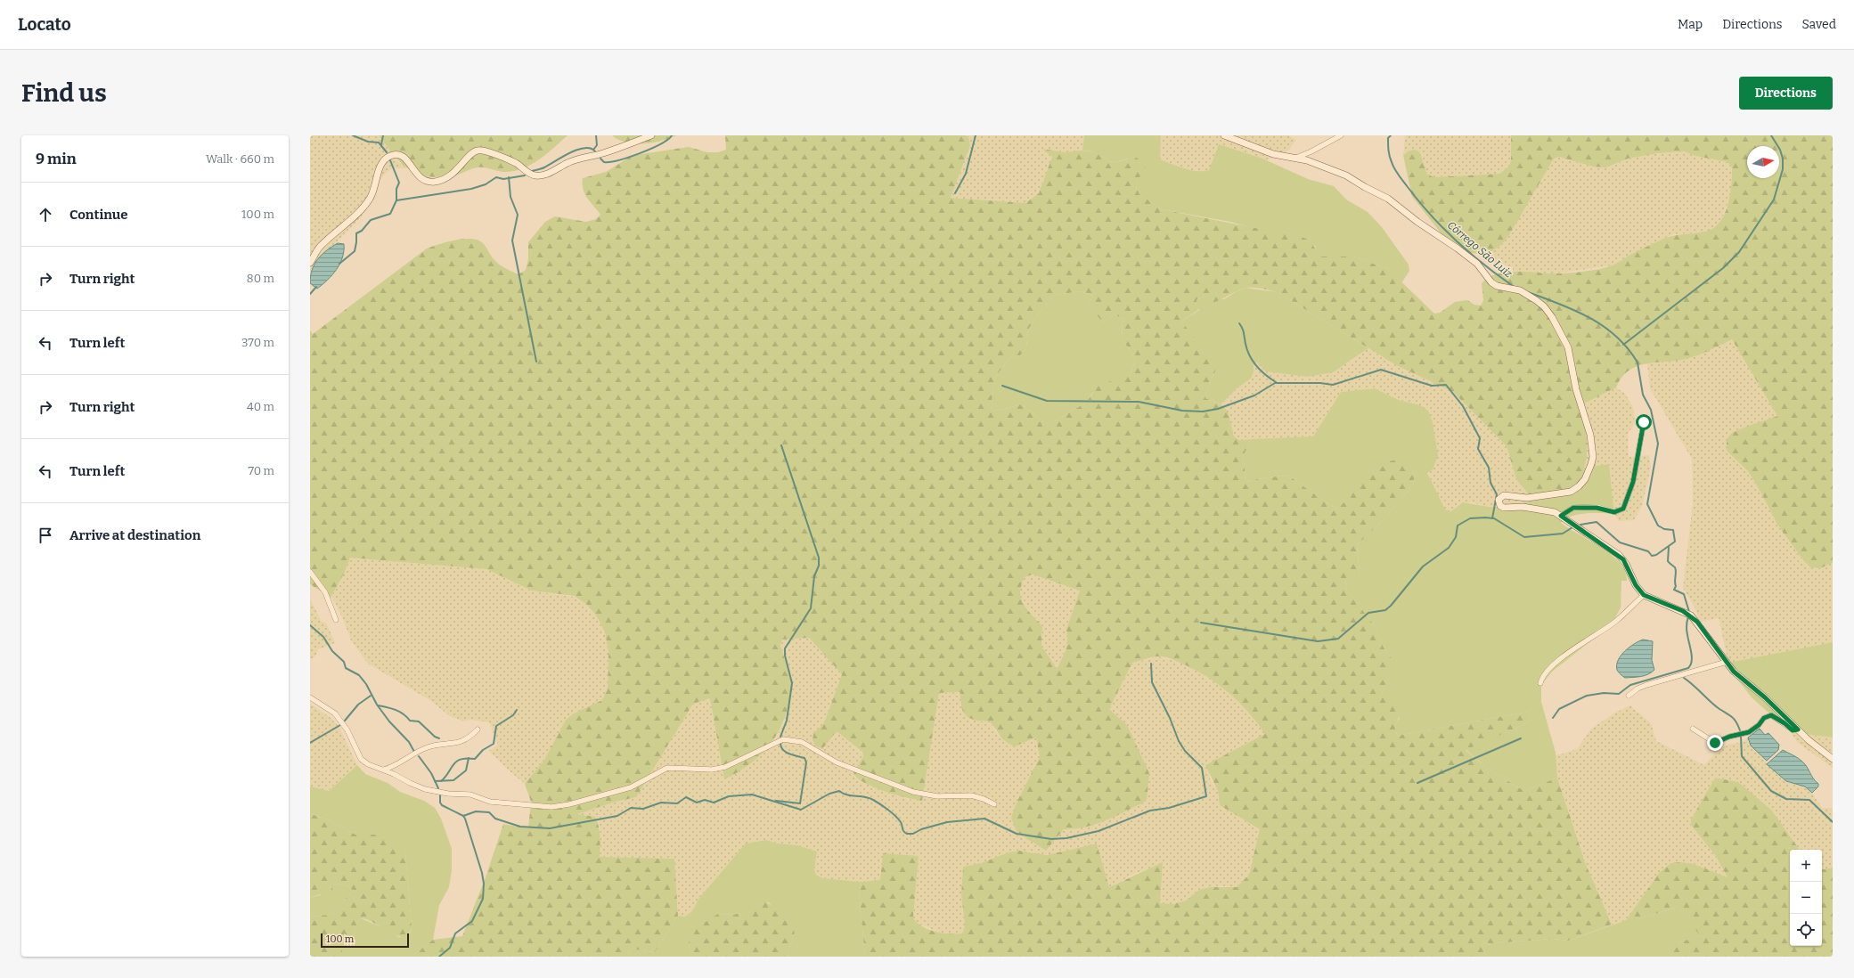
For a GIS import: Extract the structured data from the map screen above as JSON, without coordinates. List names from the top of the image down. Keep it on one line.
{"water":["Córrego São Luiz"],"scale_bar":"100 m","north":"right","page":{"header":"Locato","nav":["Map","Directions","Saved"],"buttons":"Directions","title":"Find us","heading":["9 min","Walk · 660 m"],"list":[["Continue","100 m"],["Turn right","80 m"],["Turn left","370 m"],["Turn right","40 m"],["Turn left","70 m"],"Arrive at destination"],"map_buttons":["+","−"],"scale":"100 m"}}
